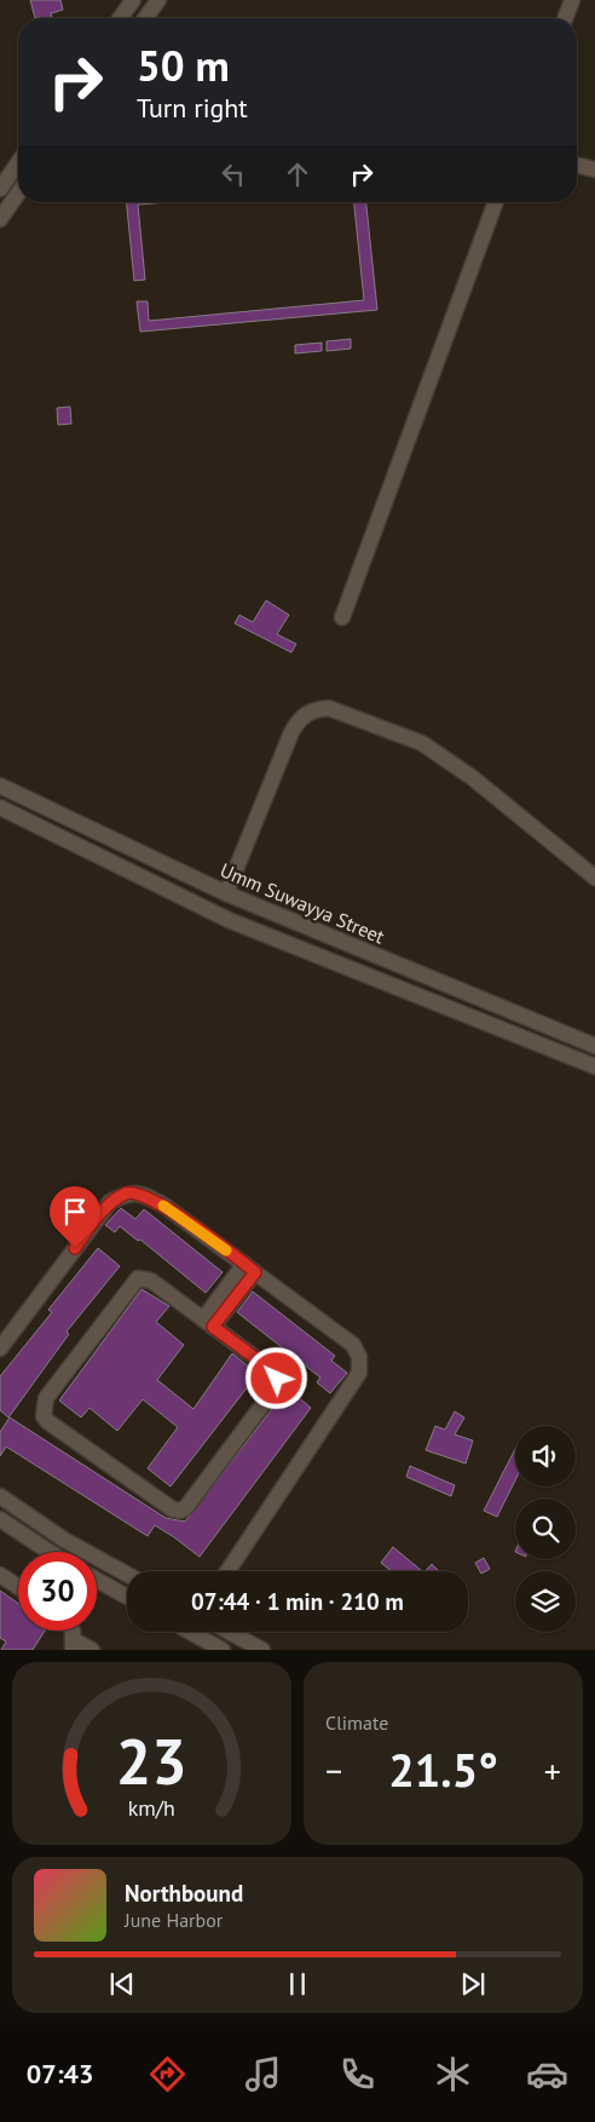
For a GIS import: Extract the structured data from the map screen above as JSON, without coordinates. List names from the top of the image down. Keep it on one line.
{"streets":{"street":["Umm Suwayya Street"]},"page":{"turn":["50 m","Turn right"],"limit":"30","trip":"07:44 · 1 min · 210 m","tile":"Climate","heat":["−","21.5°","+"],"song":["Northbound","June Harbor"],"tabs":"07:43","gauge":["23","km/h"]}}
